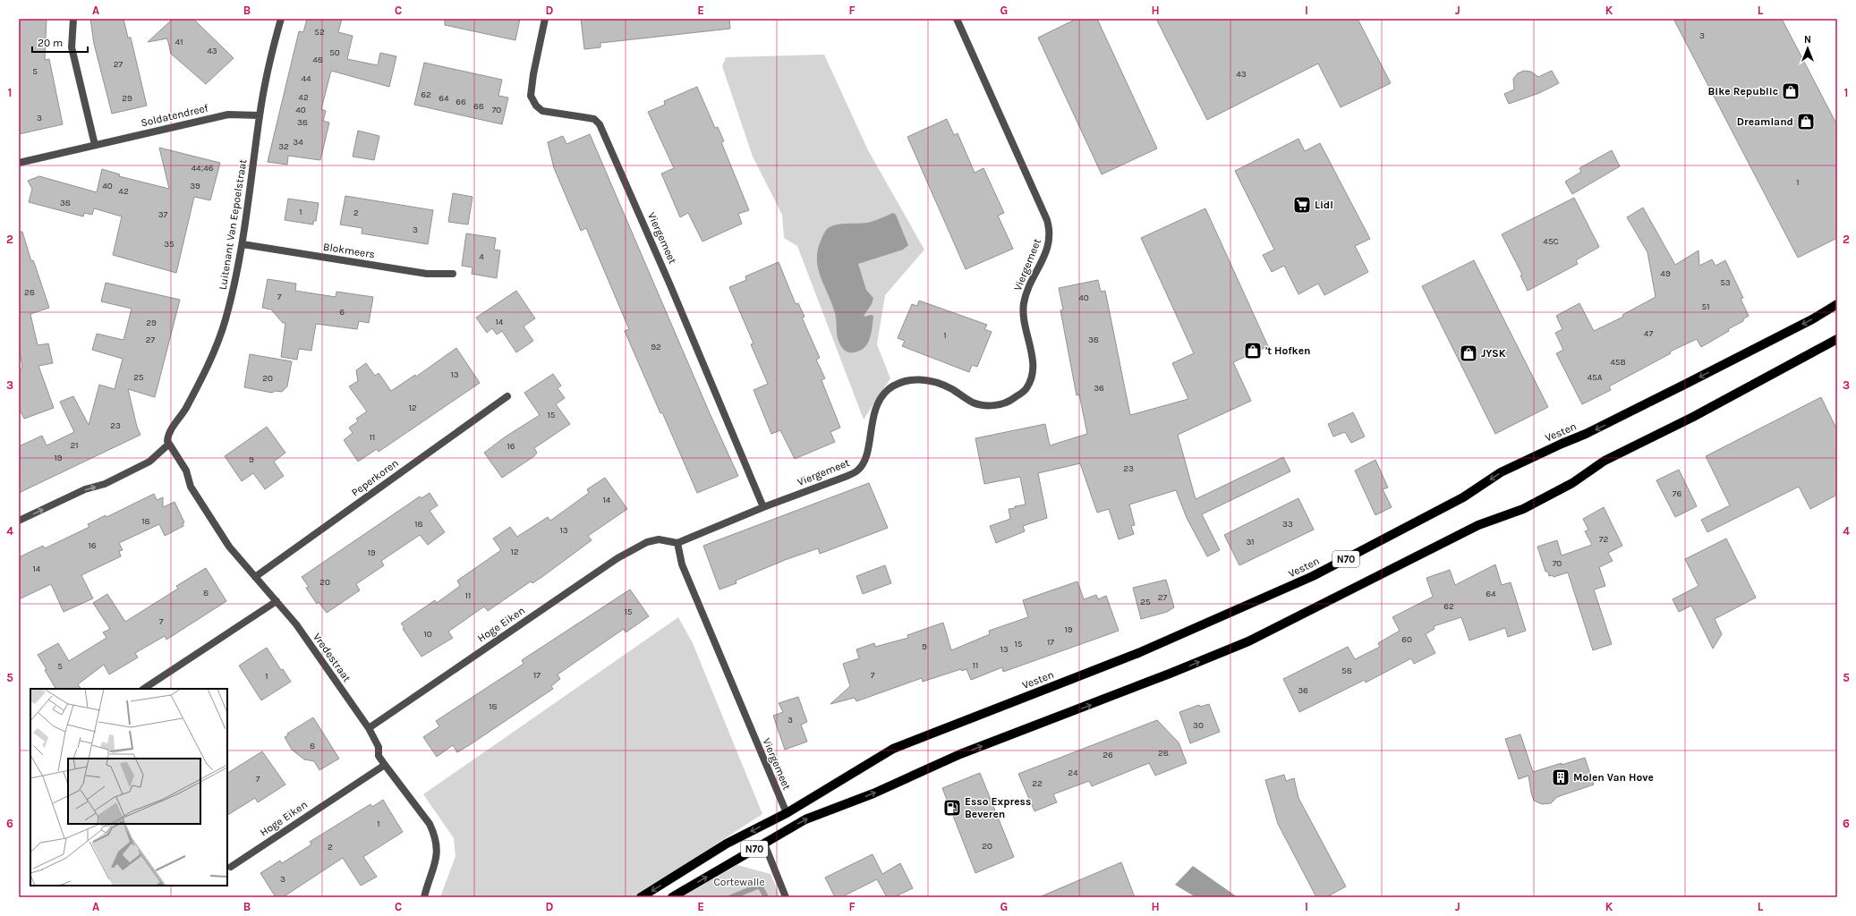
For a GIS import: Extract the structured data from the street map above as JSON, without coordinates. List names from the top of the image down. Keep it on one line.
{"streets":{"main road":["Vesten","N70"],"street":["Soldatendreef","Luitenant Van Eepoelstraat","Viergemeet","Blokmeers","Peperkoren","Hoge Eiken","Vredestraat"]},"crossings":[["Soldatendreef","Luitenant Van Eepoelstraat"],["Luitenant Van Eepoelstraat","Blokmeers"],["Luitenant Van Eepoelstraat","Vredestraat"],["Viergemeet","Vesten"],["Viergemeet","N70"],["Viergemeet","Hoge Eiken"],["Vesten","N70"],["Peperkoren","Vredestraat"],["Hoge Eiken","Vredestraat"]],"parks":["Cortewalle"],"places":{"shop":["Bike Republic","Dreamland","'t Hofken","JYSK"],"supermarket":["Lidl"],"building":["Molen Van Hove"],"fuel station":["Esso Express Beveren"]},"house_numbers":["52","3","41","43","50","48","27","5","43","44","62","42","29","64","66","68","40","70","3","38","34","32","44;46","1","40","39","42","38","1","2","37","3","45C","35","4","49","53","28","7","40","51","6","14","29","47","1","27","38","92","45B","13","25","45A","20","36","12","15","23","11","21","16","19","9","23","76","14","18","18","33","13","72","31","16","12","19","70","14","20","8","64","11","27","25","62","15","7","19","10","60","17","15","9","13","11","5","58","17","7","1","36","18","3","30","8","28","26","24","7","22","1","20","2","3"],"scale_bar":"20 m","north":"top","grid":{"columns":["A","B","C","D","E","F","G","H","I","J","K","L"],"rows":["1","2","3","4","5","6"]}}
